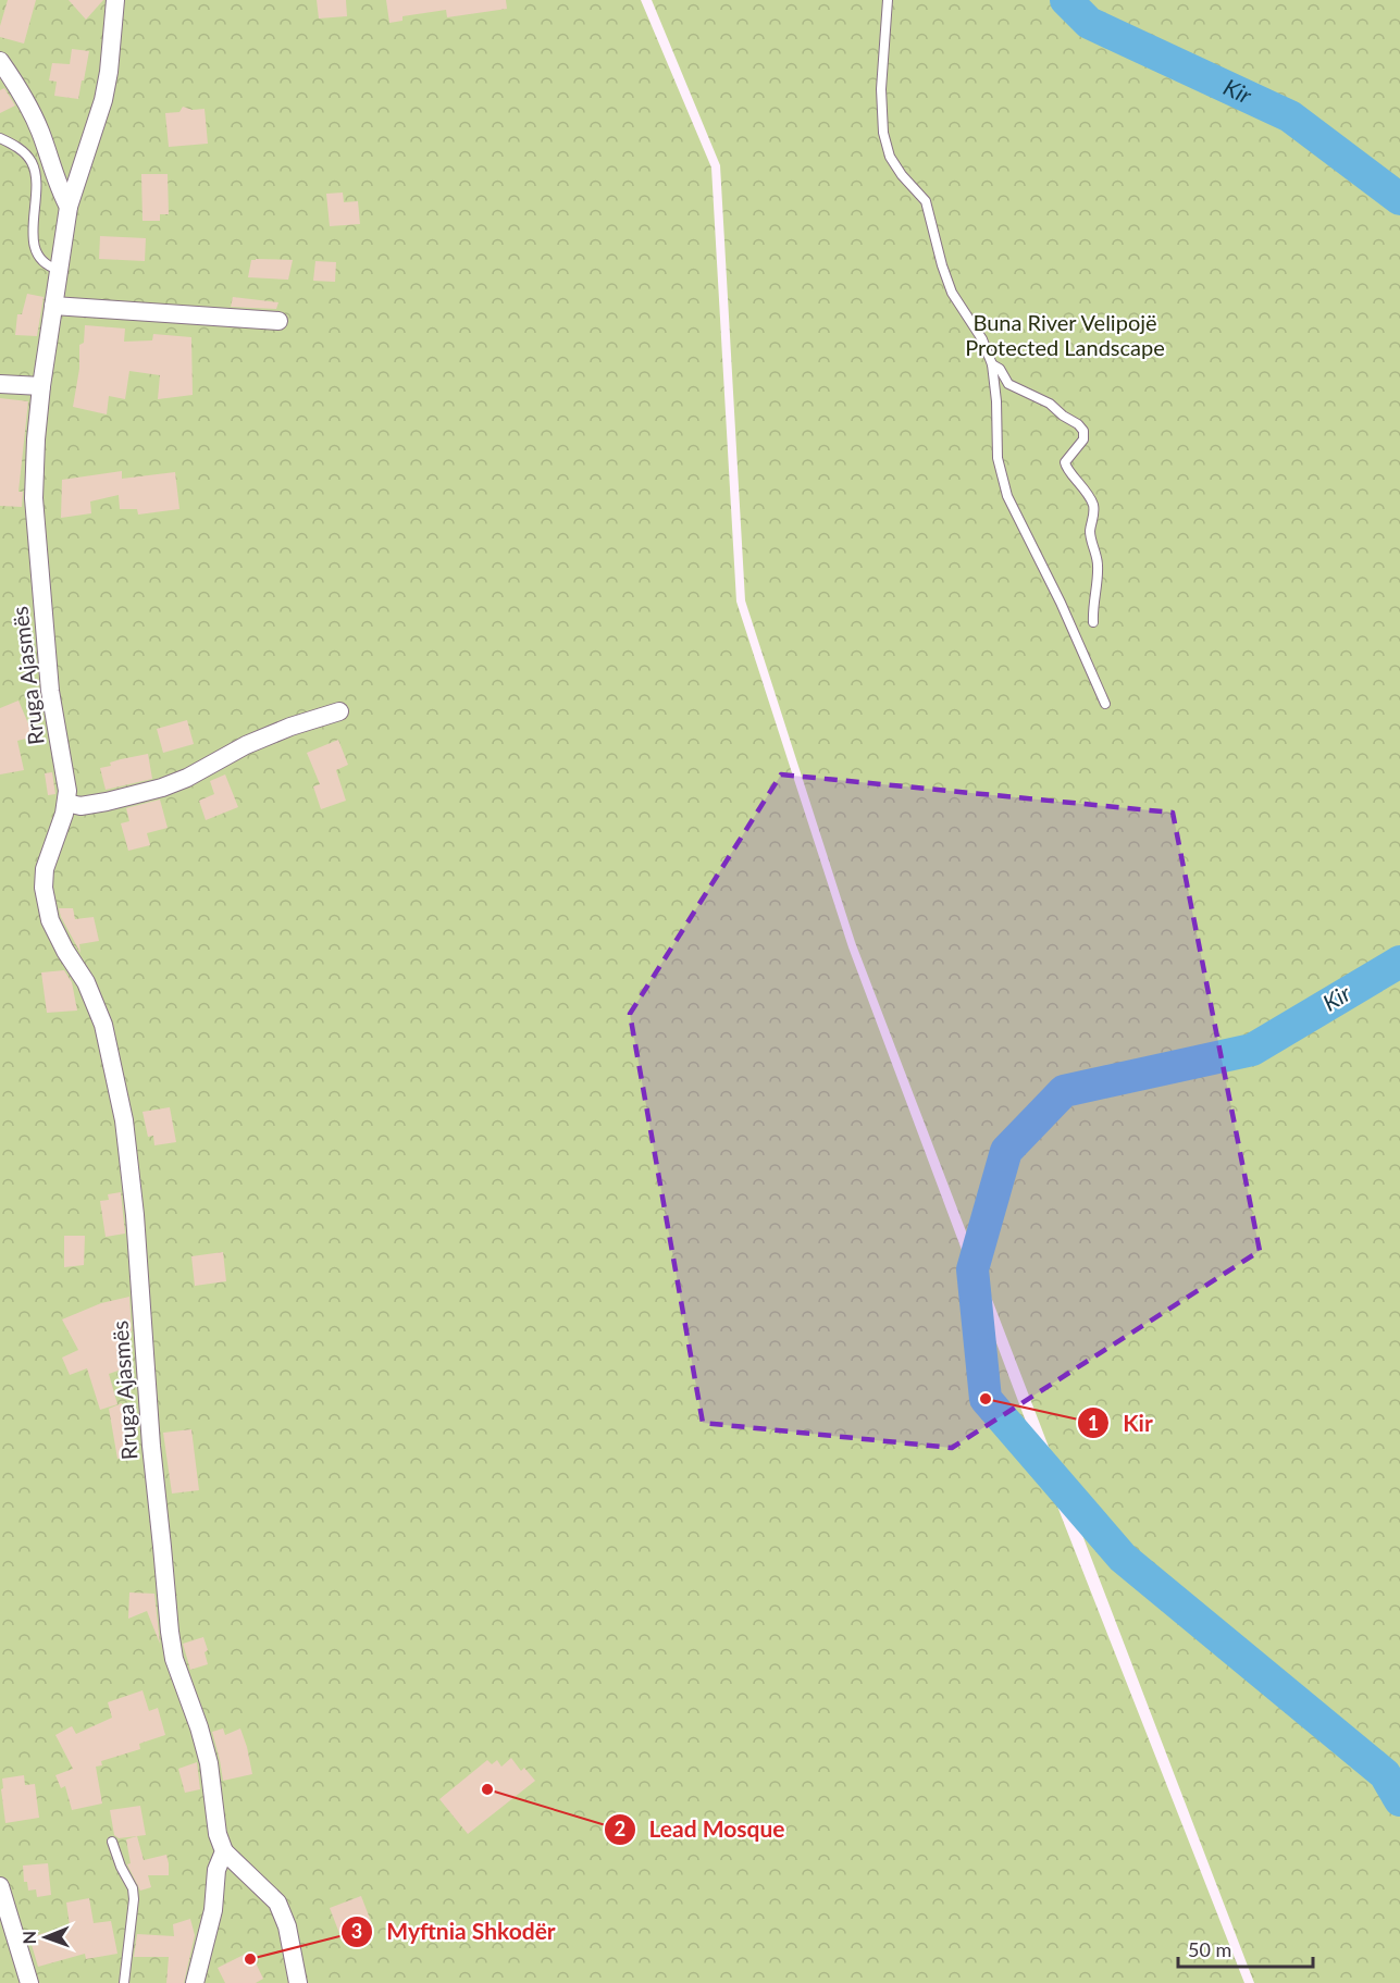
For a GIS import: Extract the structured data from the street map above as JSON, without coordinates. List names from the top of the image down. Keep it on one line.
{"streets":{"street":["Rruga Ajasmës"]},"water":["Kir"],"parks":["Buna River Velipojë Protected Landscape"],"places":["Kir","Lead Mosque","Myftnia Shkodër"],"scale_bar":"50 m","north":"left"}
